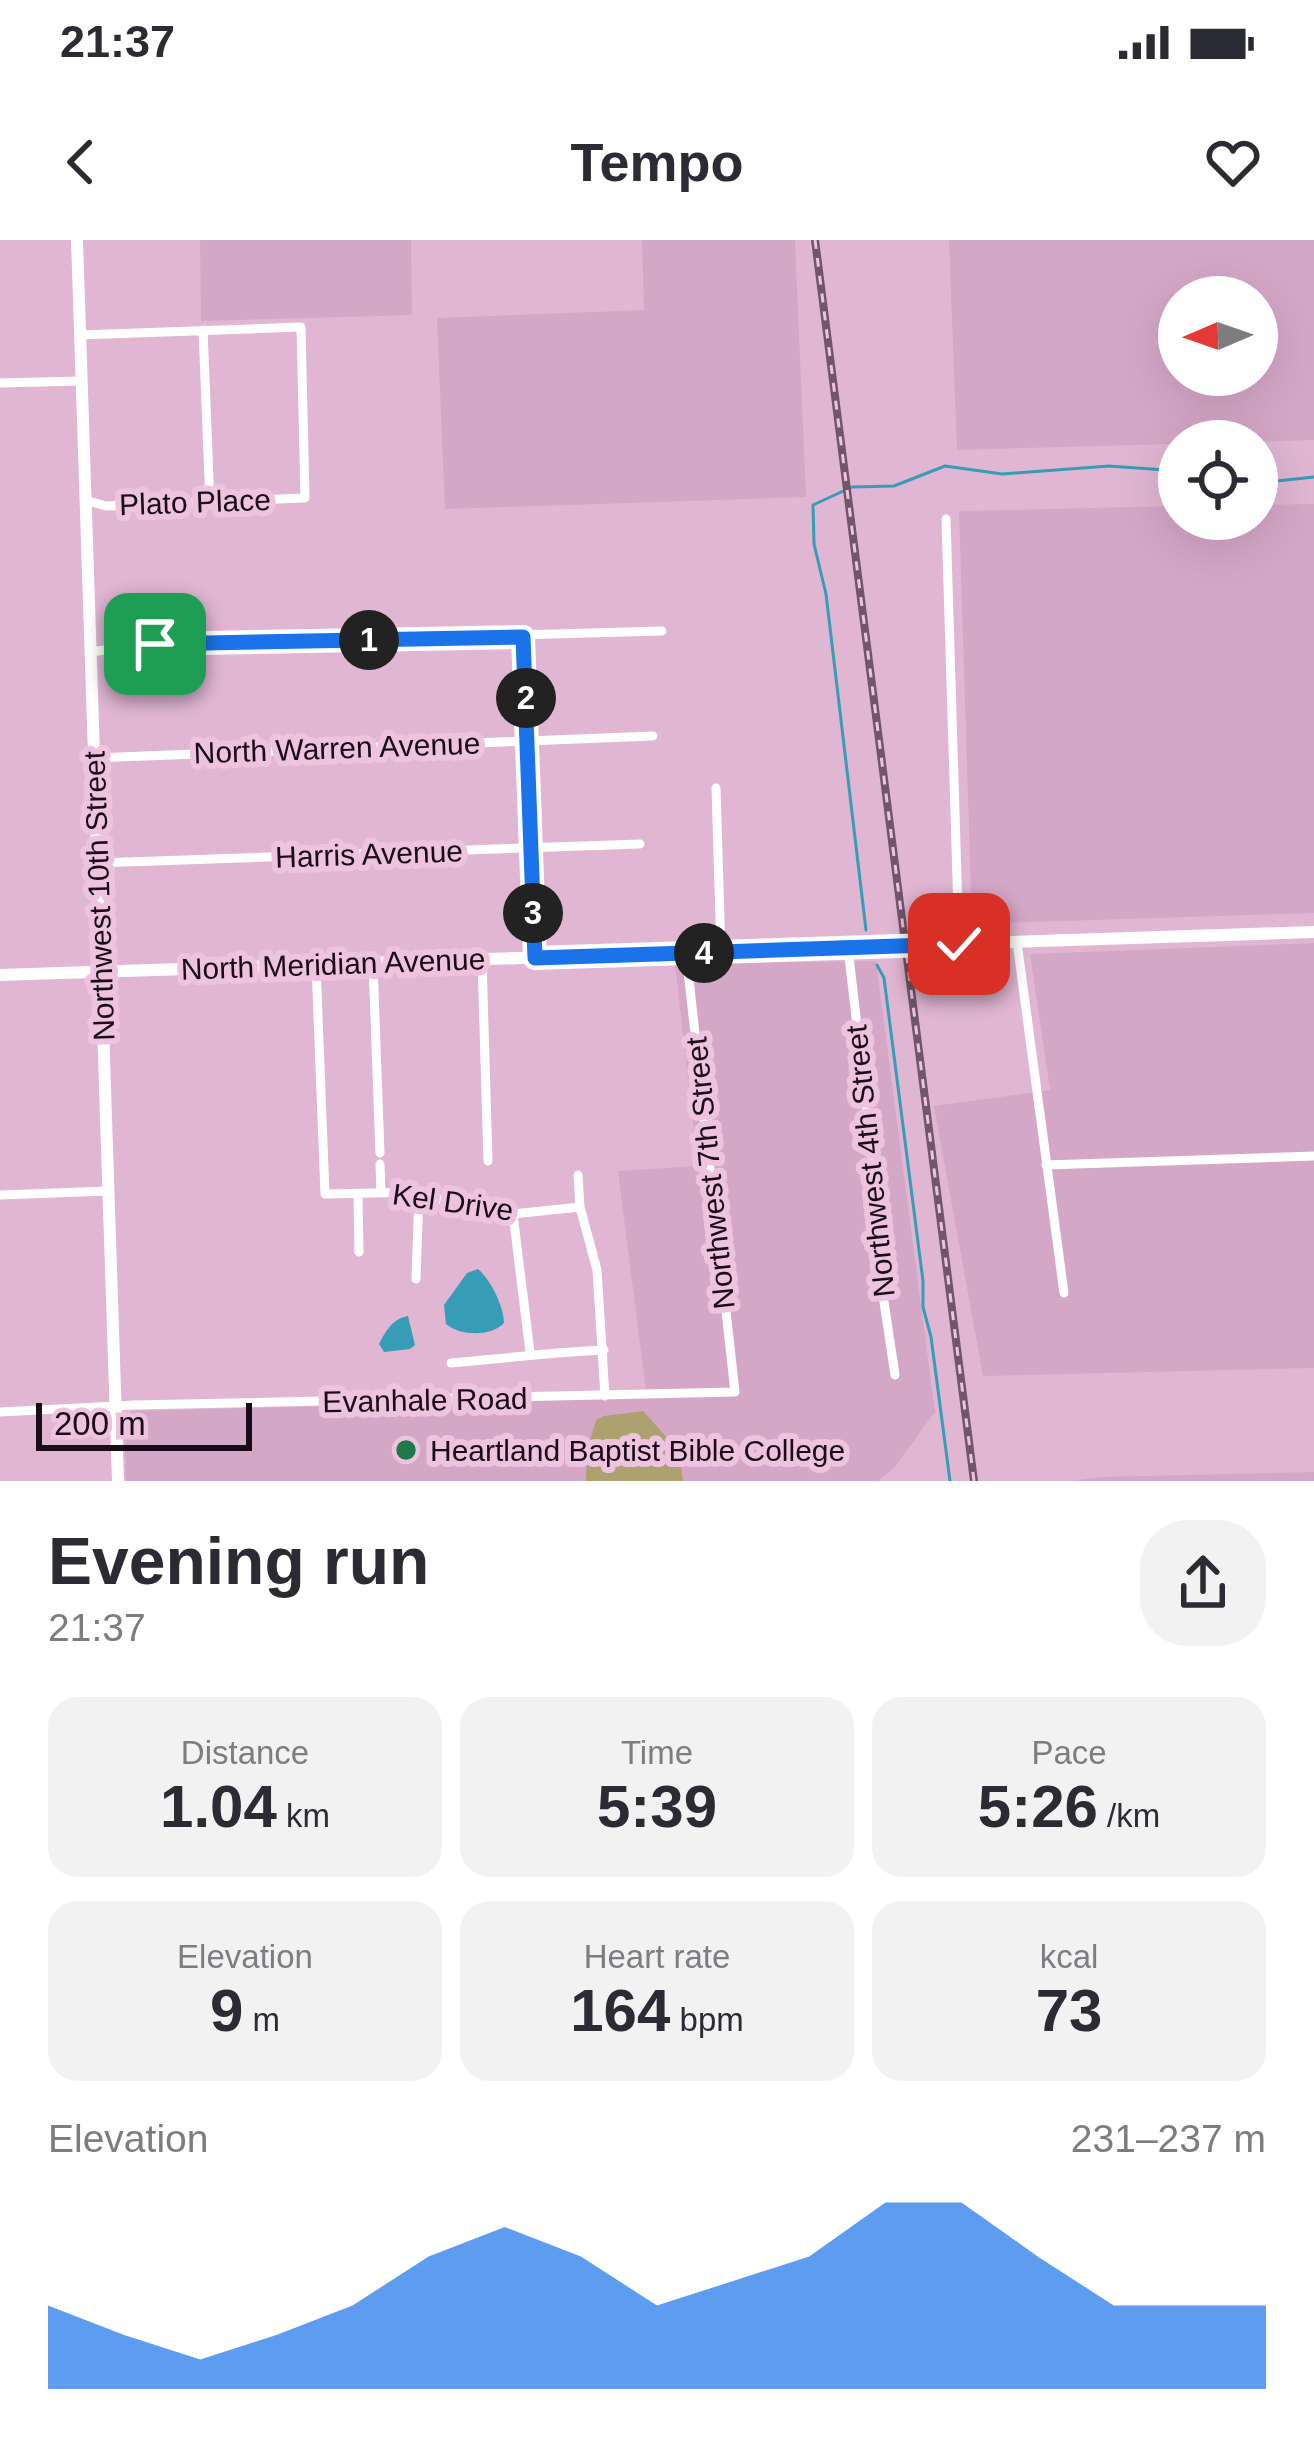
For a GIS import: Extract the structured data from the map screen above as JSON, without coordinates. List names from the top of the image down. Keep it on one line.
{"streets":{"main road":["Northwest 10th Street","North Meridian Avenue"],"street":["Plato Place","North Warren Avenue","Harris Avenue","Northwest 4th Street","Northwest 7th Street","Kel Drive","Evanhale Road"]},"crossings":[["Plato Place","Northwest 10th Street"],["North Warren Avenue","Northwest 10th Street"],["Harris Avenue","Northwest 10th Street"],["Northwest 10th Street","North Meridian Avenue"],["Northwest 10th Street","Evanhale Road"],["North Meridian Avenue","Northwest 4th Street"],["North Meridian Avenue","Northwest 7th Street"],["North Meridian Avenue","Kel Drive"],["Northwest 7th Street","Evanhale Road"]],"places":["Heartland Baptist Bible College"],"scale_bar":"200 m","north":"left","page":{"status":"21:37","header":"Tempo","pins":["1","2","3","4"],"scale":"200 m","heading":["Evening run","21:37"],"stats":[["Distance","1.04 km"],["Time","5:39"],["Pace","5:26 /km"],["Elevation","9 m"],["Heart rate","164 bpm"],["kcal","73"]],"chart":["Elevation","231–237 m"]}}
